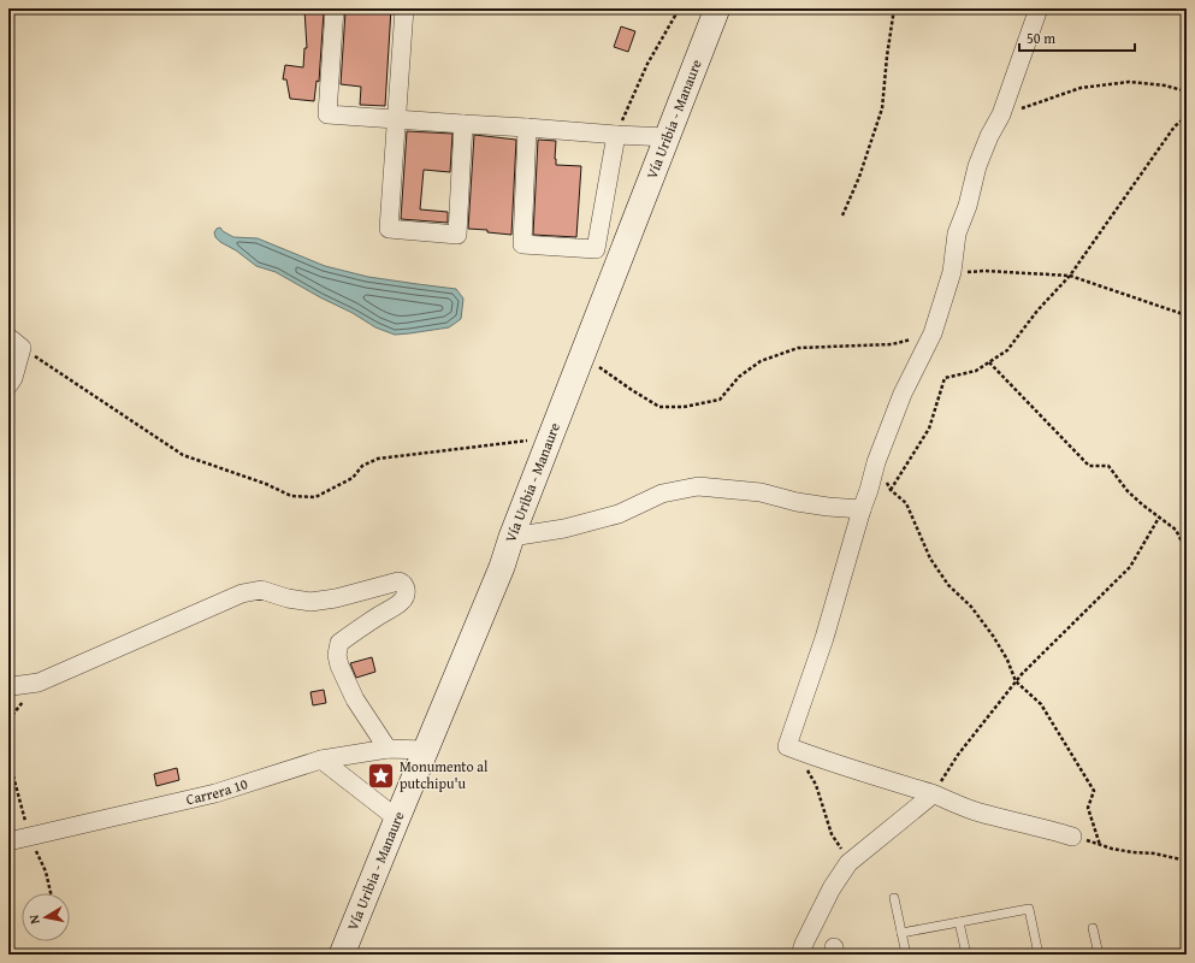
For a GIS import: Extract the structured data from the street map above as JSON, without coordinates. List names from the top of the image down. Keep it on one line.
{"streets":{"main road":["Vía Uribia - Manaure"],"street":["Carrera 10"]},"crossings":[["Vía Uribia - Manaure","Carrera 10"]],"places":{"place":["Monumento al putchipu'u"]},"scale_bar":"50 m","north":"left"}
